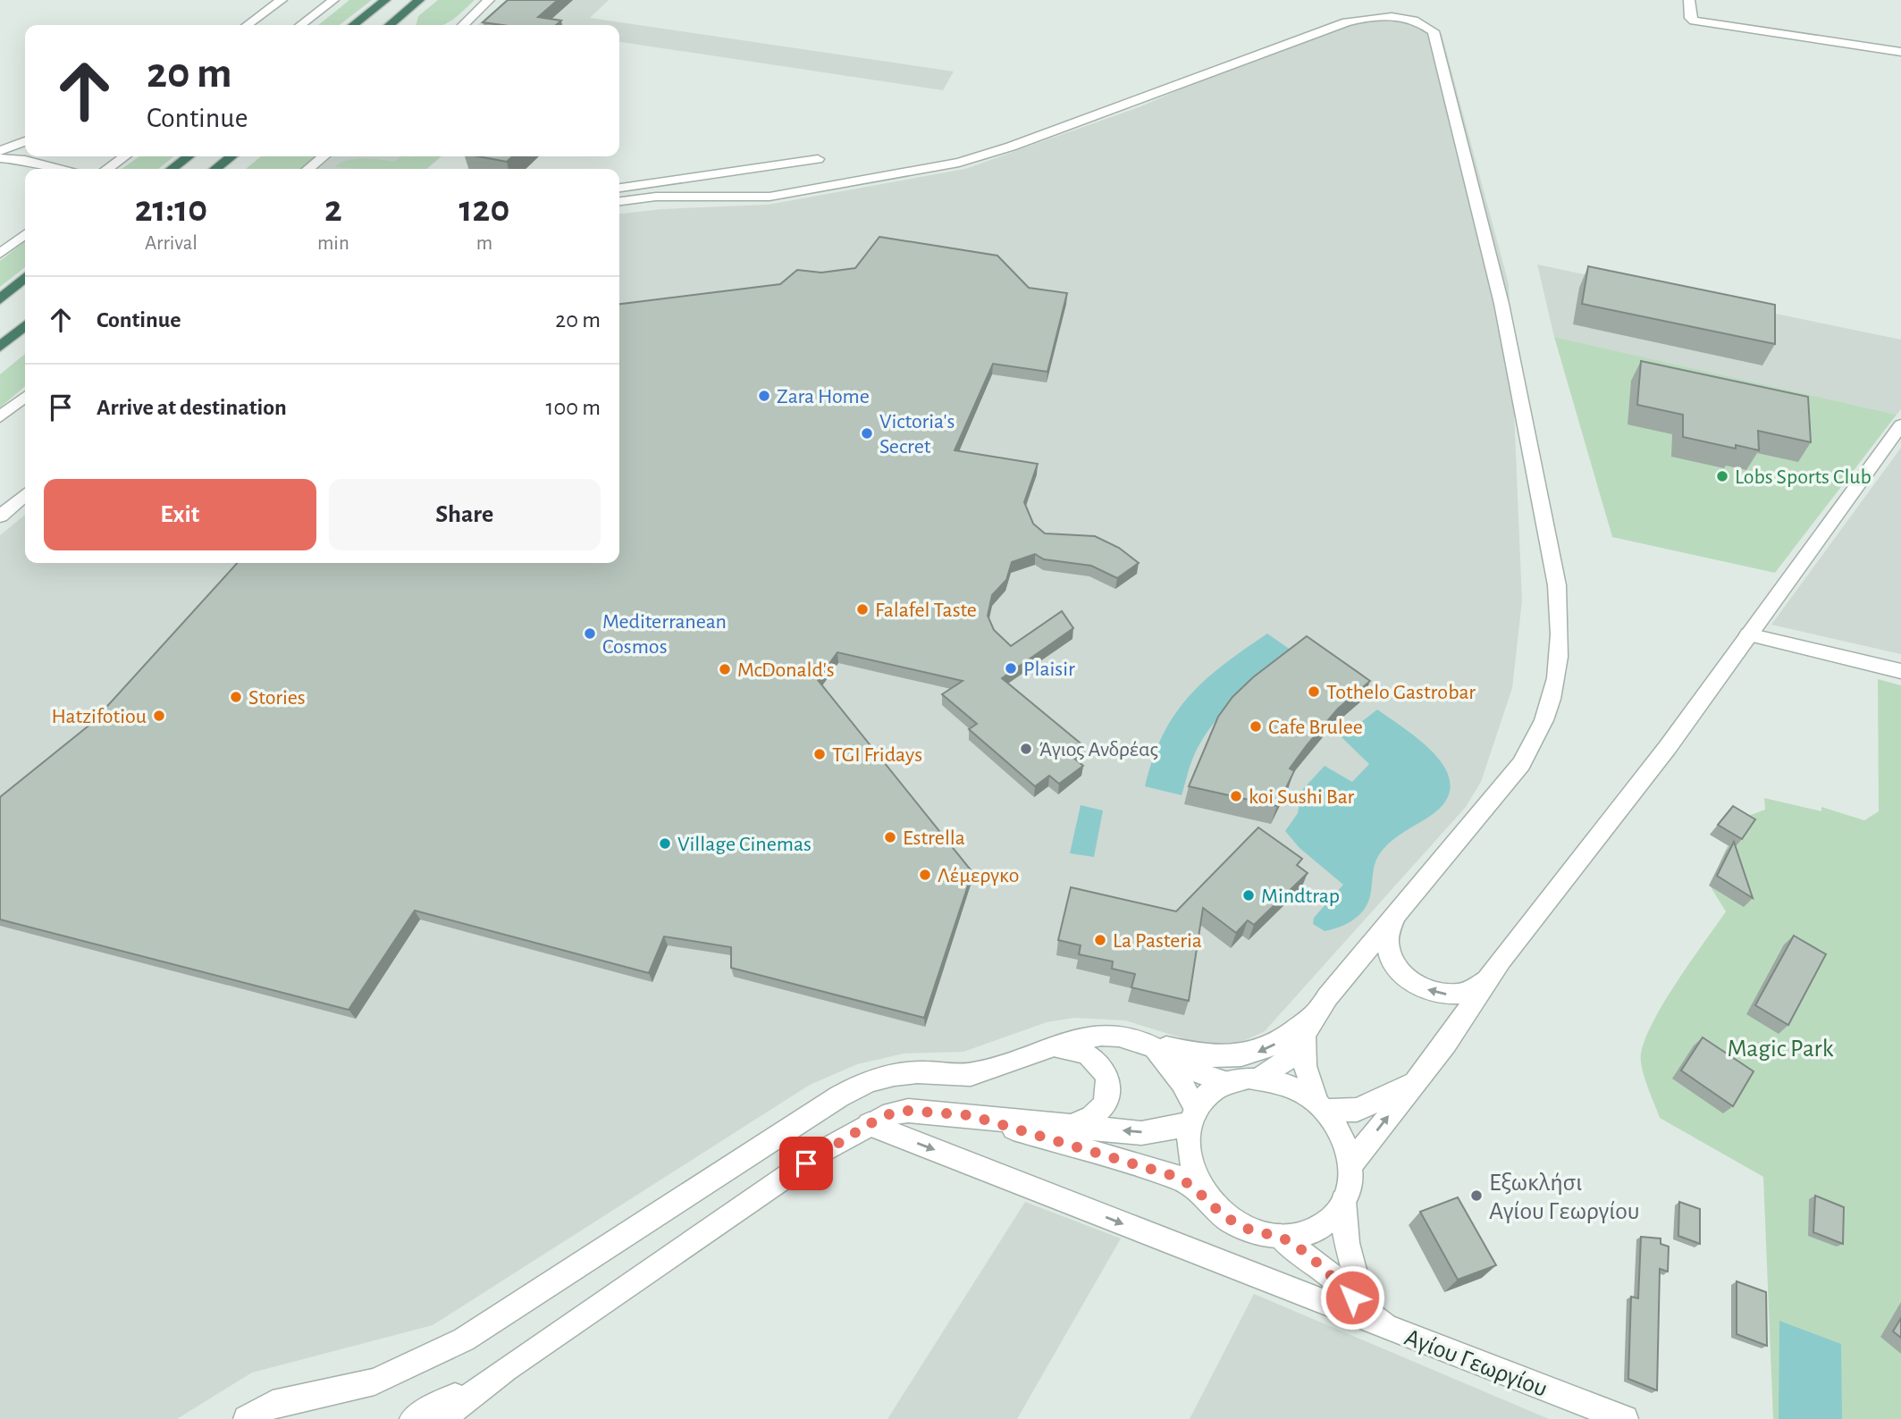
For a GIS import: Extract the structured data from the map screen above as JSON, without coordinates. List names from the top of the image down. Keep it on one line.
{"streets":{"street":["Αγίου Γεωργίου"]},"parks":["Magic Park"],"places":["Zara Home","Victoria's Secret","Lobs Sports Club","Falafel Taste","Mediterranean Cosmos","Plaisir","McDonald's","Tothelo Gastrobar","Stories","Hatzifotiou","Cafe Brulee","Άγιος Ανδρέας","TGI Fridays","koi Sushi Bar","Estrella","Village Cinemas","Λέμεργκο","Mindtrap","La Pasteria","Εξωκλήσι Αγίου Γεωργίου"],"page":{"turn":["20 m","Continue"],"eta":["21:10","Arrival","2","min","120","m"],"list":[{"name":"Continue","value":"20 m"},{"name":"Arrive at destination","value":"100 m"}],"buttons":["Exit","Share"]}}
